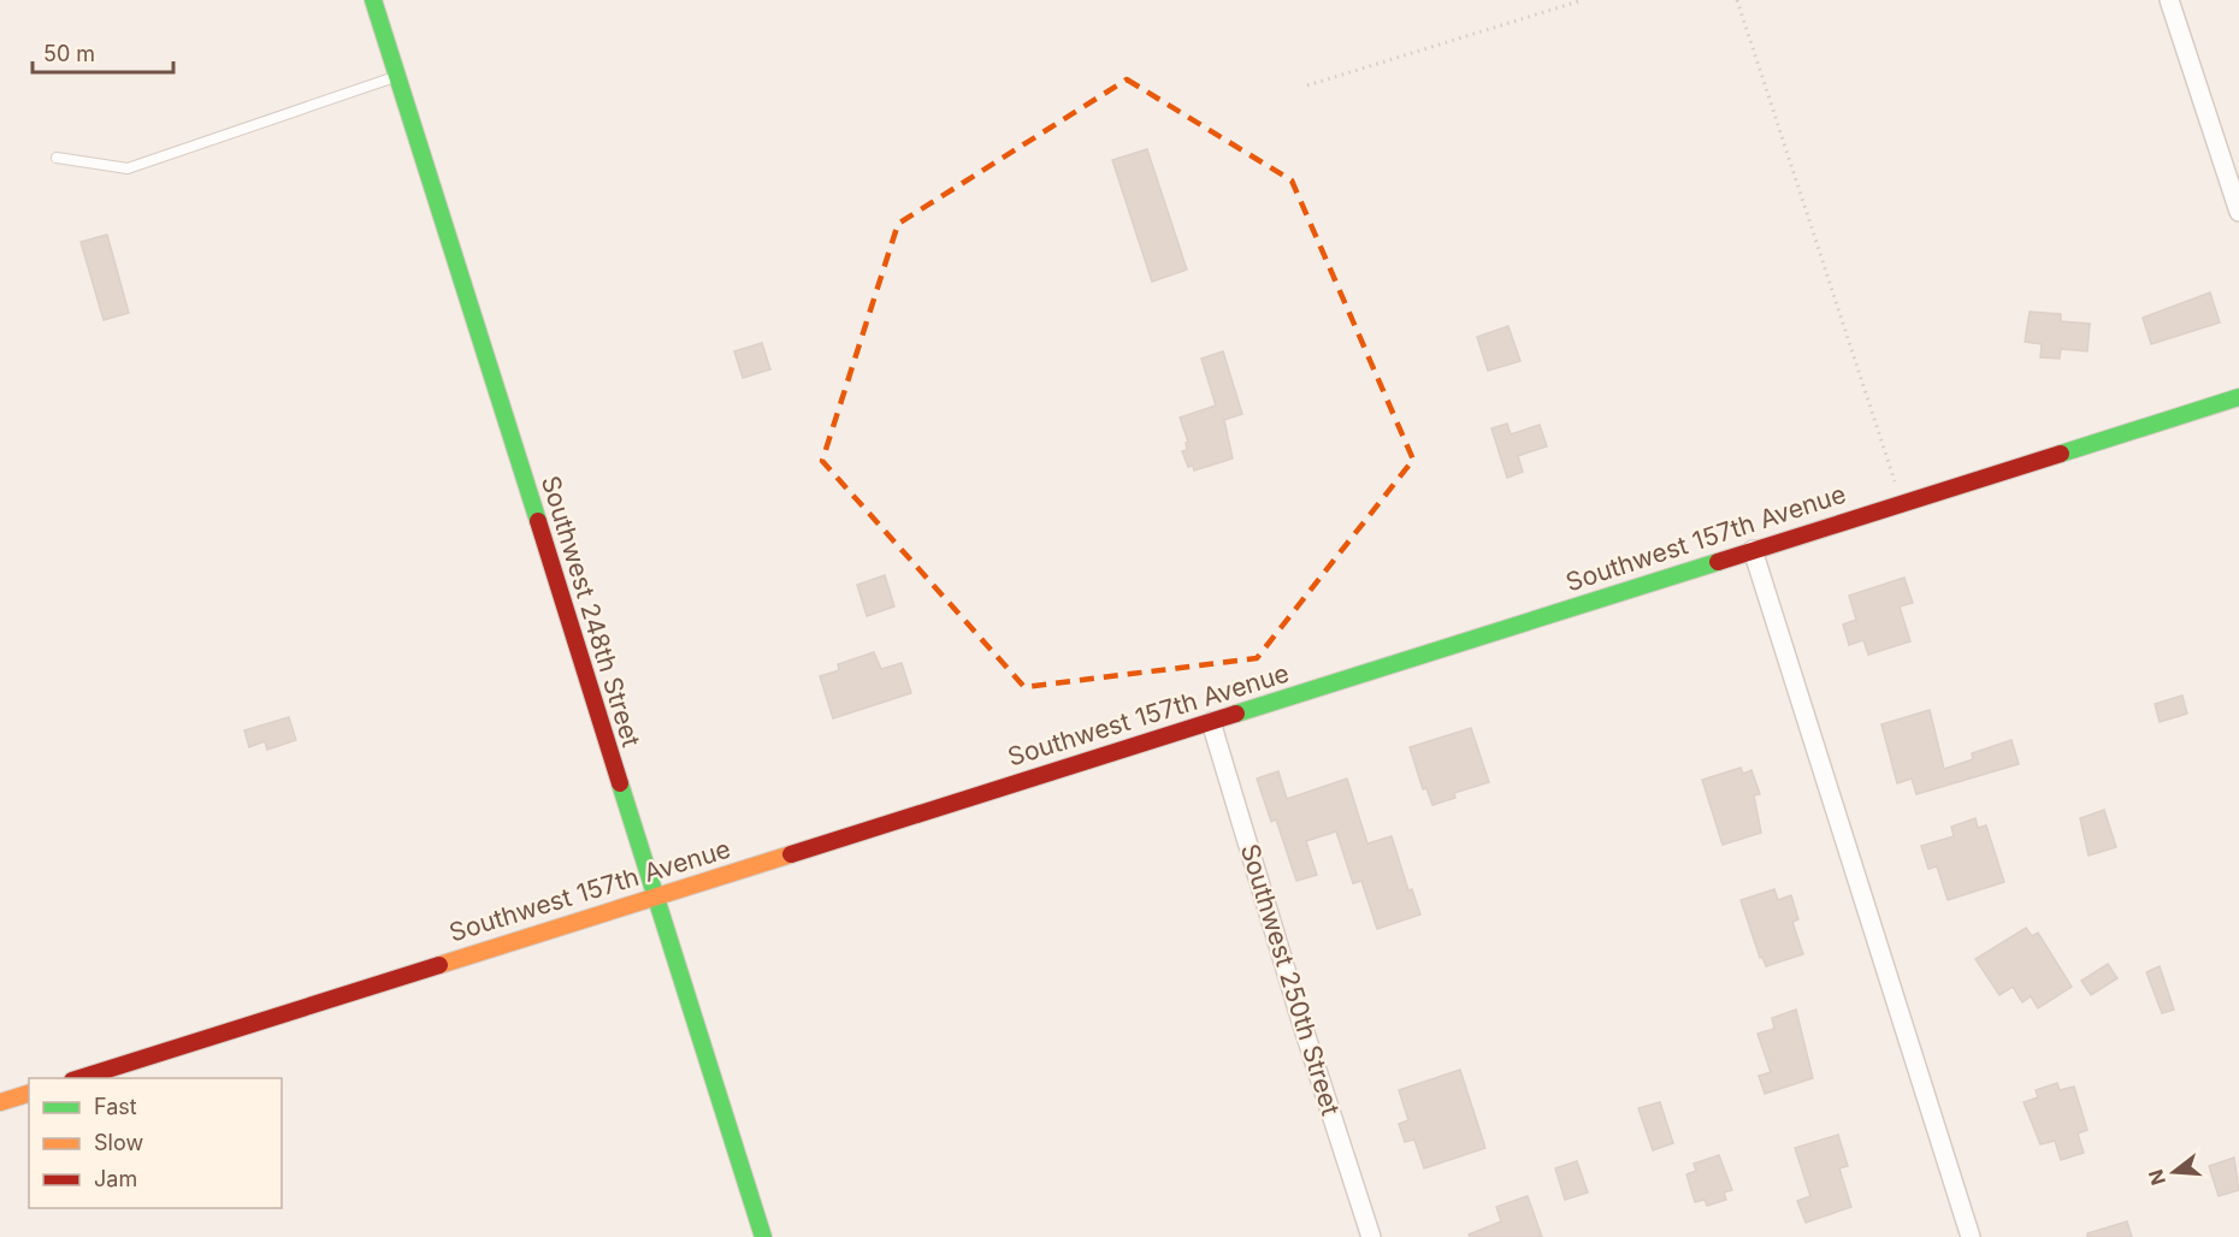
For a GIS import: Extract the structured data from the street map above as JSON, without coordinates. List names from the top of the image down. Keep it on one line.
{"streets":{"street":["Southwest 157th Avenue","Southwest 248th Street","Southwest 250th Street"]},"crossings":[["Southwest 157th Avenue","Southwest 248th Street"],["Southwest 157th Avenue","Southwest 250th Street"]],"legend":["Fast","Slow","Jam"],"scale_bar":"50 m","north":"left"}
